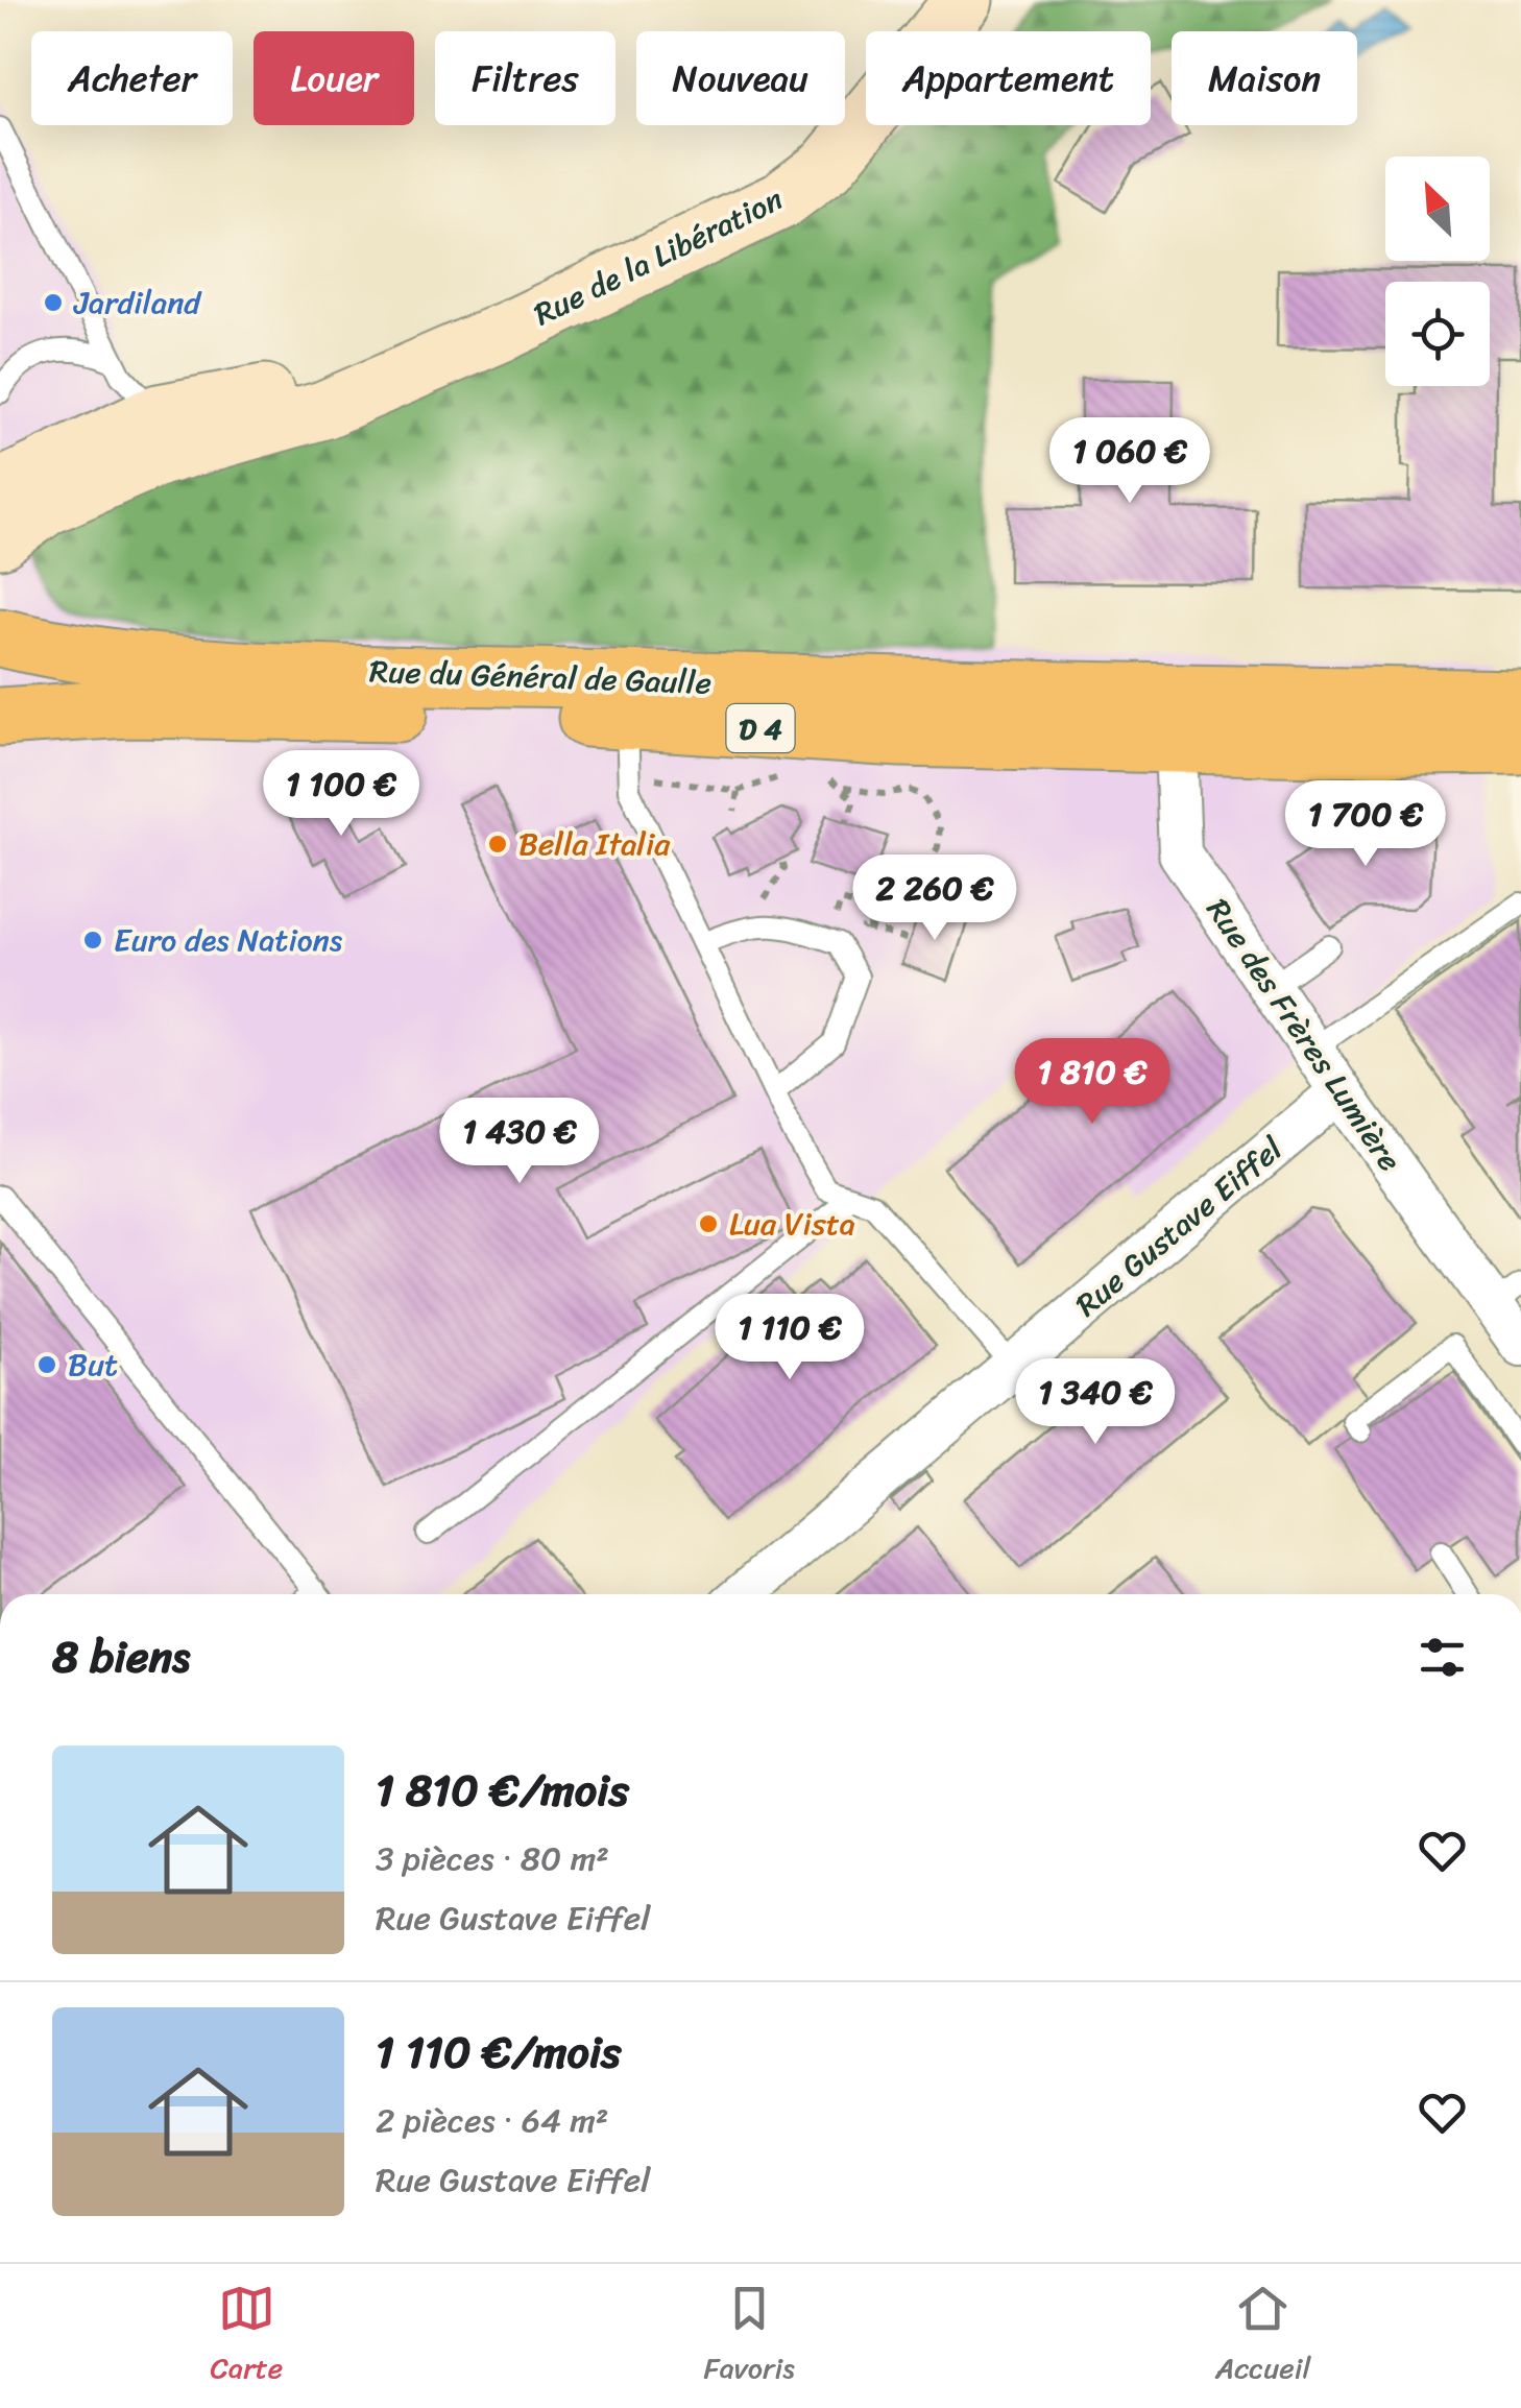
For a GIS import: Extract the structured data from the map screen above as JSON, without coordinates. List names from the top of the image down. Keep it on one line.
{"streets":{"main road":["Rue de la Libération","Rue du Général de Gaulle","D 4"],"street":["Rue des Frères Lumière","Rue Gustave Eiffel"]},"crossings":[["Rue du Général de Gaulle","Rue des Frères Lumière"],["Rue des Frères Lumière","Rue Gustave Eiffel"]],"places":["Jardiland","Bella Italia","Euro des Nations","Lua Vista","But"],"north":"top left","page":{"chip":["Acheter","Louer","Filtres","Nouveau","Appartement","Maison"],"price":["1 060 €","1 100 €","1 700 €","2 260 €","1 810 €","1 430 €","1 110 €","1 340 €"],"heading":"8 biens","list":[{"name":"1 810 €/mois","note":"3 pièces · 80 m² · Rue Gustave Eiffel"},{"name":"1 110 €/mois","note":"2 pièces · 64 m² · Rue Gustave Eiffel"}],"tabs":["Carte","Favoris","Accueil"]}}
